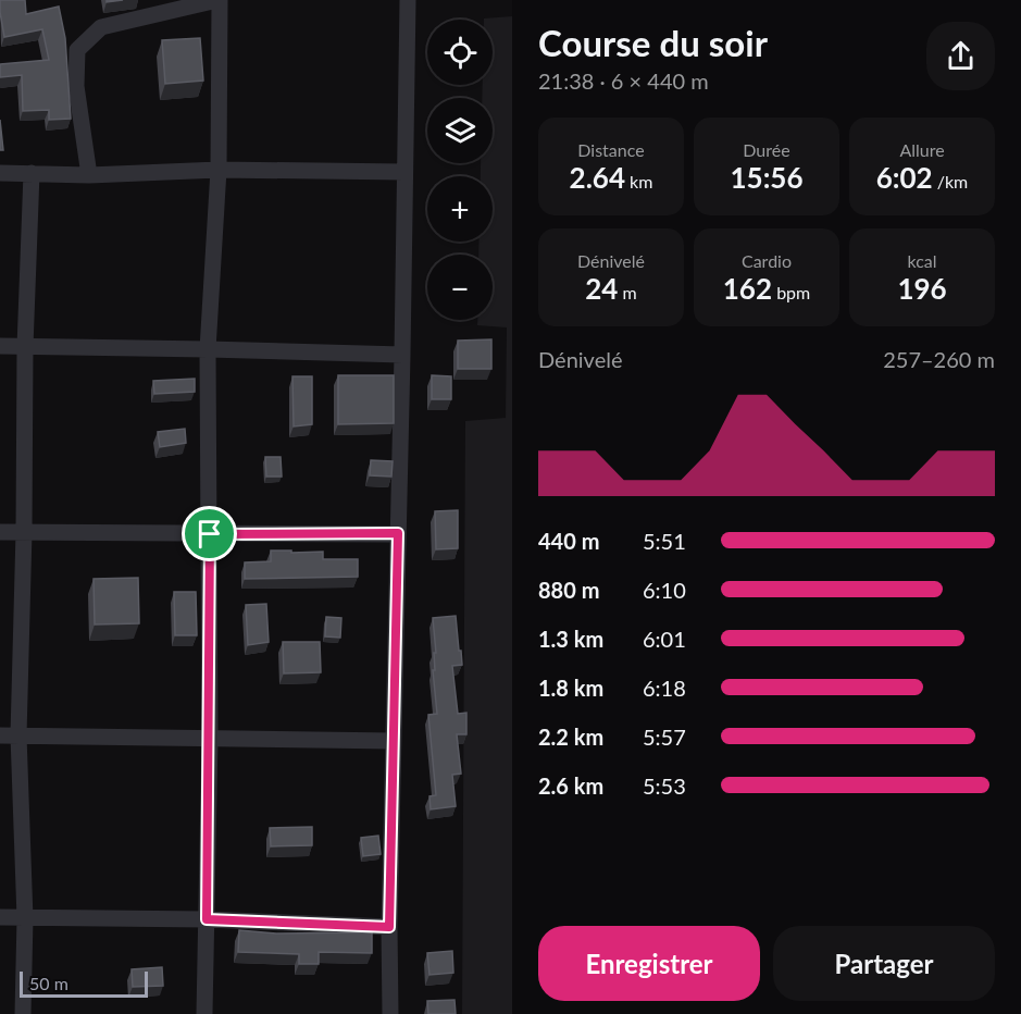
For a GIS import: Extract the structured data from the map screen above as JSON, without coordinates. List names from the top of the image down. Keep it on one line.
{"scale_bar":"50 m","page":{"heading":["Course du soir","21:38 · 6 × 440 m"],"map_buttons":["+","−"],"stats":[["Distance","2.64 km"],["Durée","15:56"],["Allure","6:02 /km"],["Dénivelé","24 m"],["Cardio","162 bpm"],["kcal","196"]],"chart":["Dénivelé","257–260 m"],"list":[{"name":"440 m","note":"5:51"},{"name":"880 m","note":"6:10"},{"name":"1.3 km","note":"6:01"},{"name":"1.8 km","note":"6:18"},{"name":"2.2 km","note":"5:57"},{"name":"2.6 km","note":"5:53"}],"buttons":["Enregistrer","Partager"],"scale":"50 m"}}
